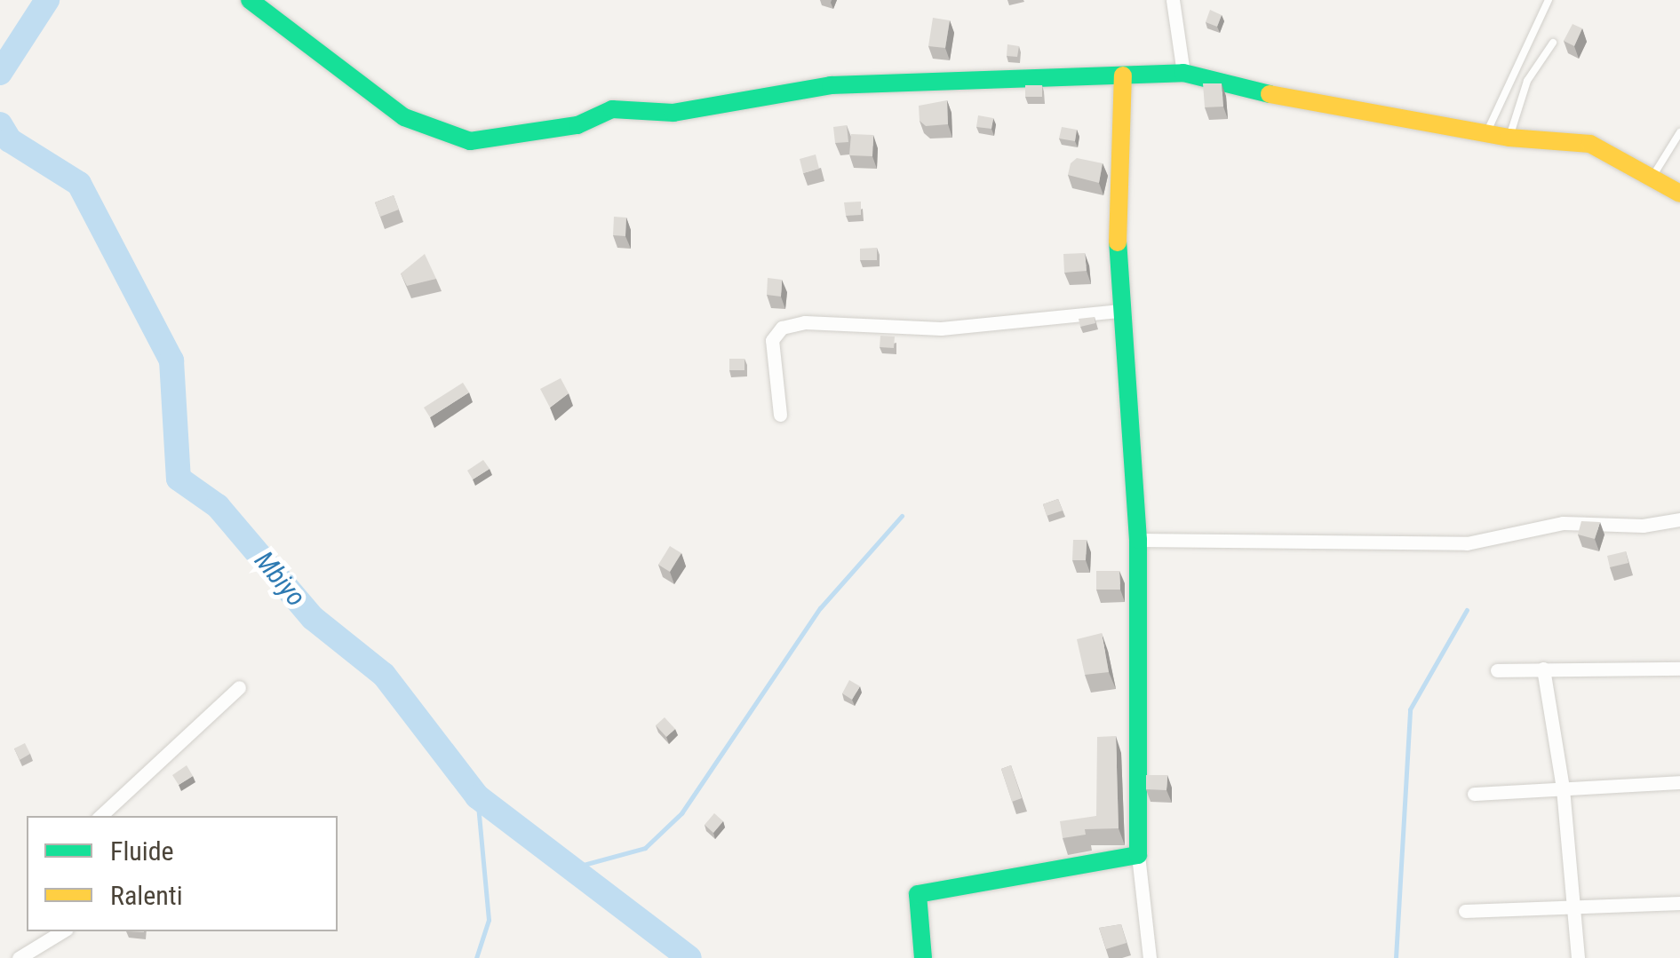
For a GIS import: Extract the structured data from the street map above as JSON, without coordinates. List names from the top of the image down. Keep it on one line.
{"water":["Mbiyo"],"legend":["Fluide","Ralenti"]}
